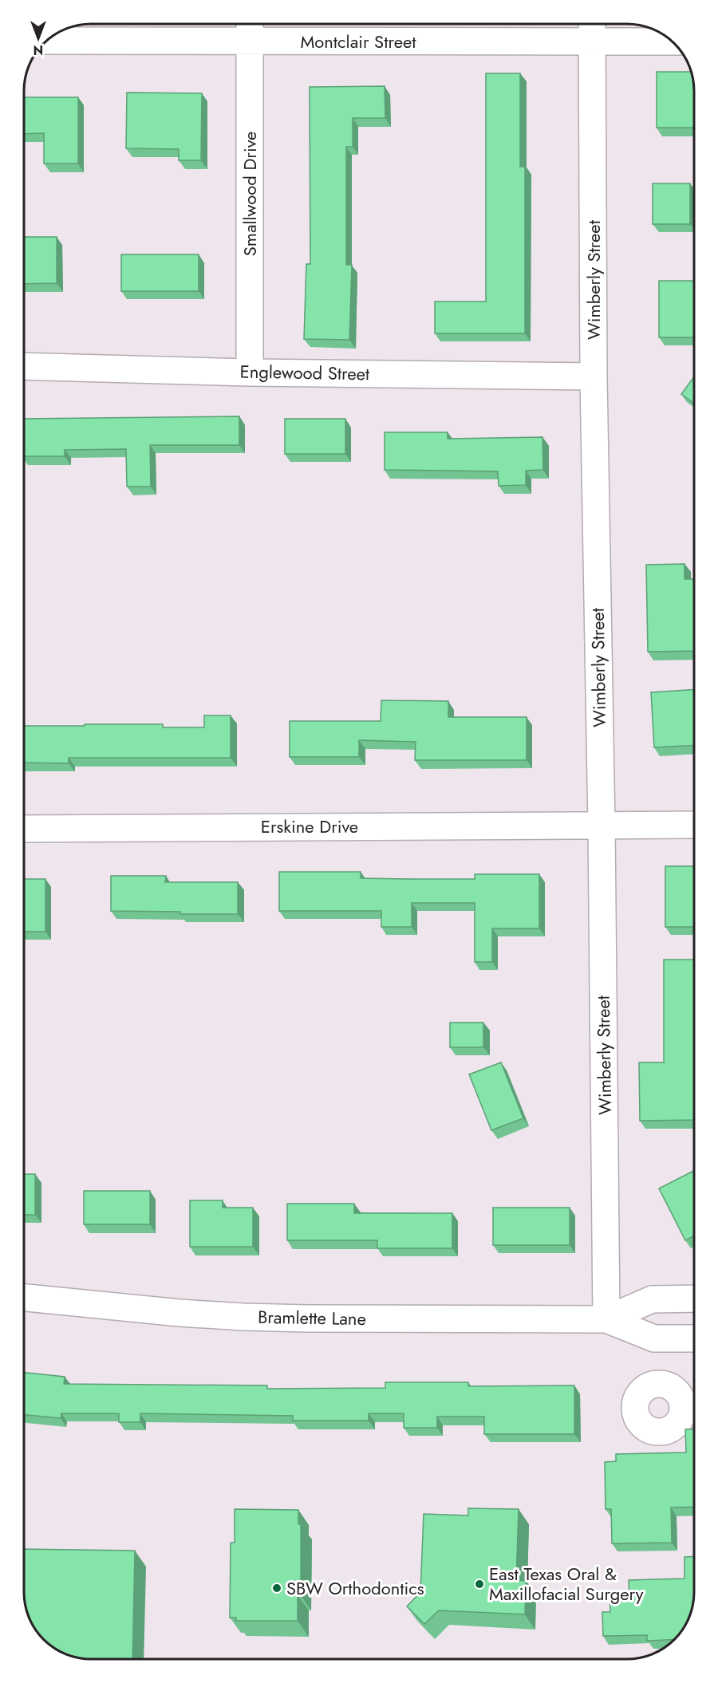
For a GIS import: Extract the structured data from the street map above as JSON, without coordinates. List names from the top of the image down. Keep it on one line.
{"streets":{"street":["Montclair Street","Smallwood Drive","Wimberly Street","Englewood Street","Erskine Drive","Bramlette Lane"]},"crossings":[["Montclair Street","Smallwood Drive"],["Montclair Street","Wimberly Street"],["Smallwood Drive","Englewood Street"],["Wimberly Street","Englewood Street"],["Wimberly Street","Erskine Drive"],["Wimberly Street","Bramlette Lane"]],"places":["East Texas Oral & Maxillofacial Surgery","SBW Orthodontics"],"north":"bottom"}
